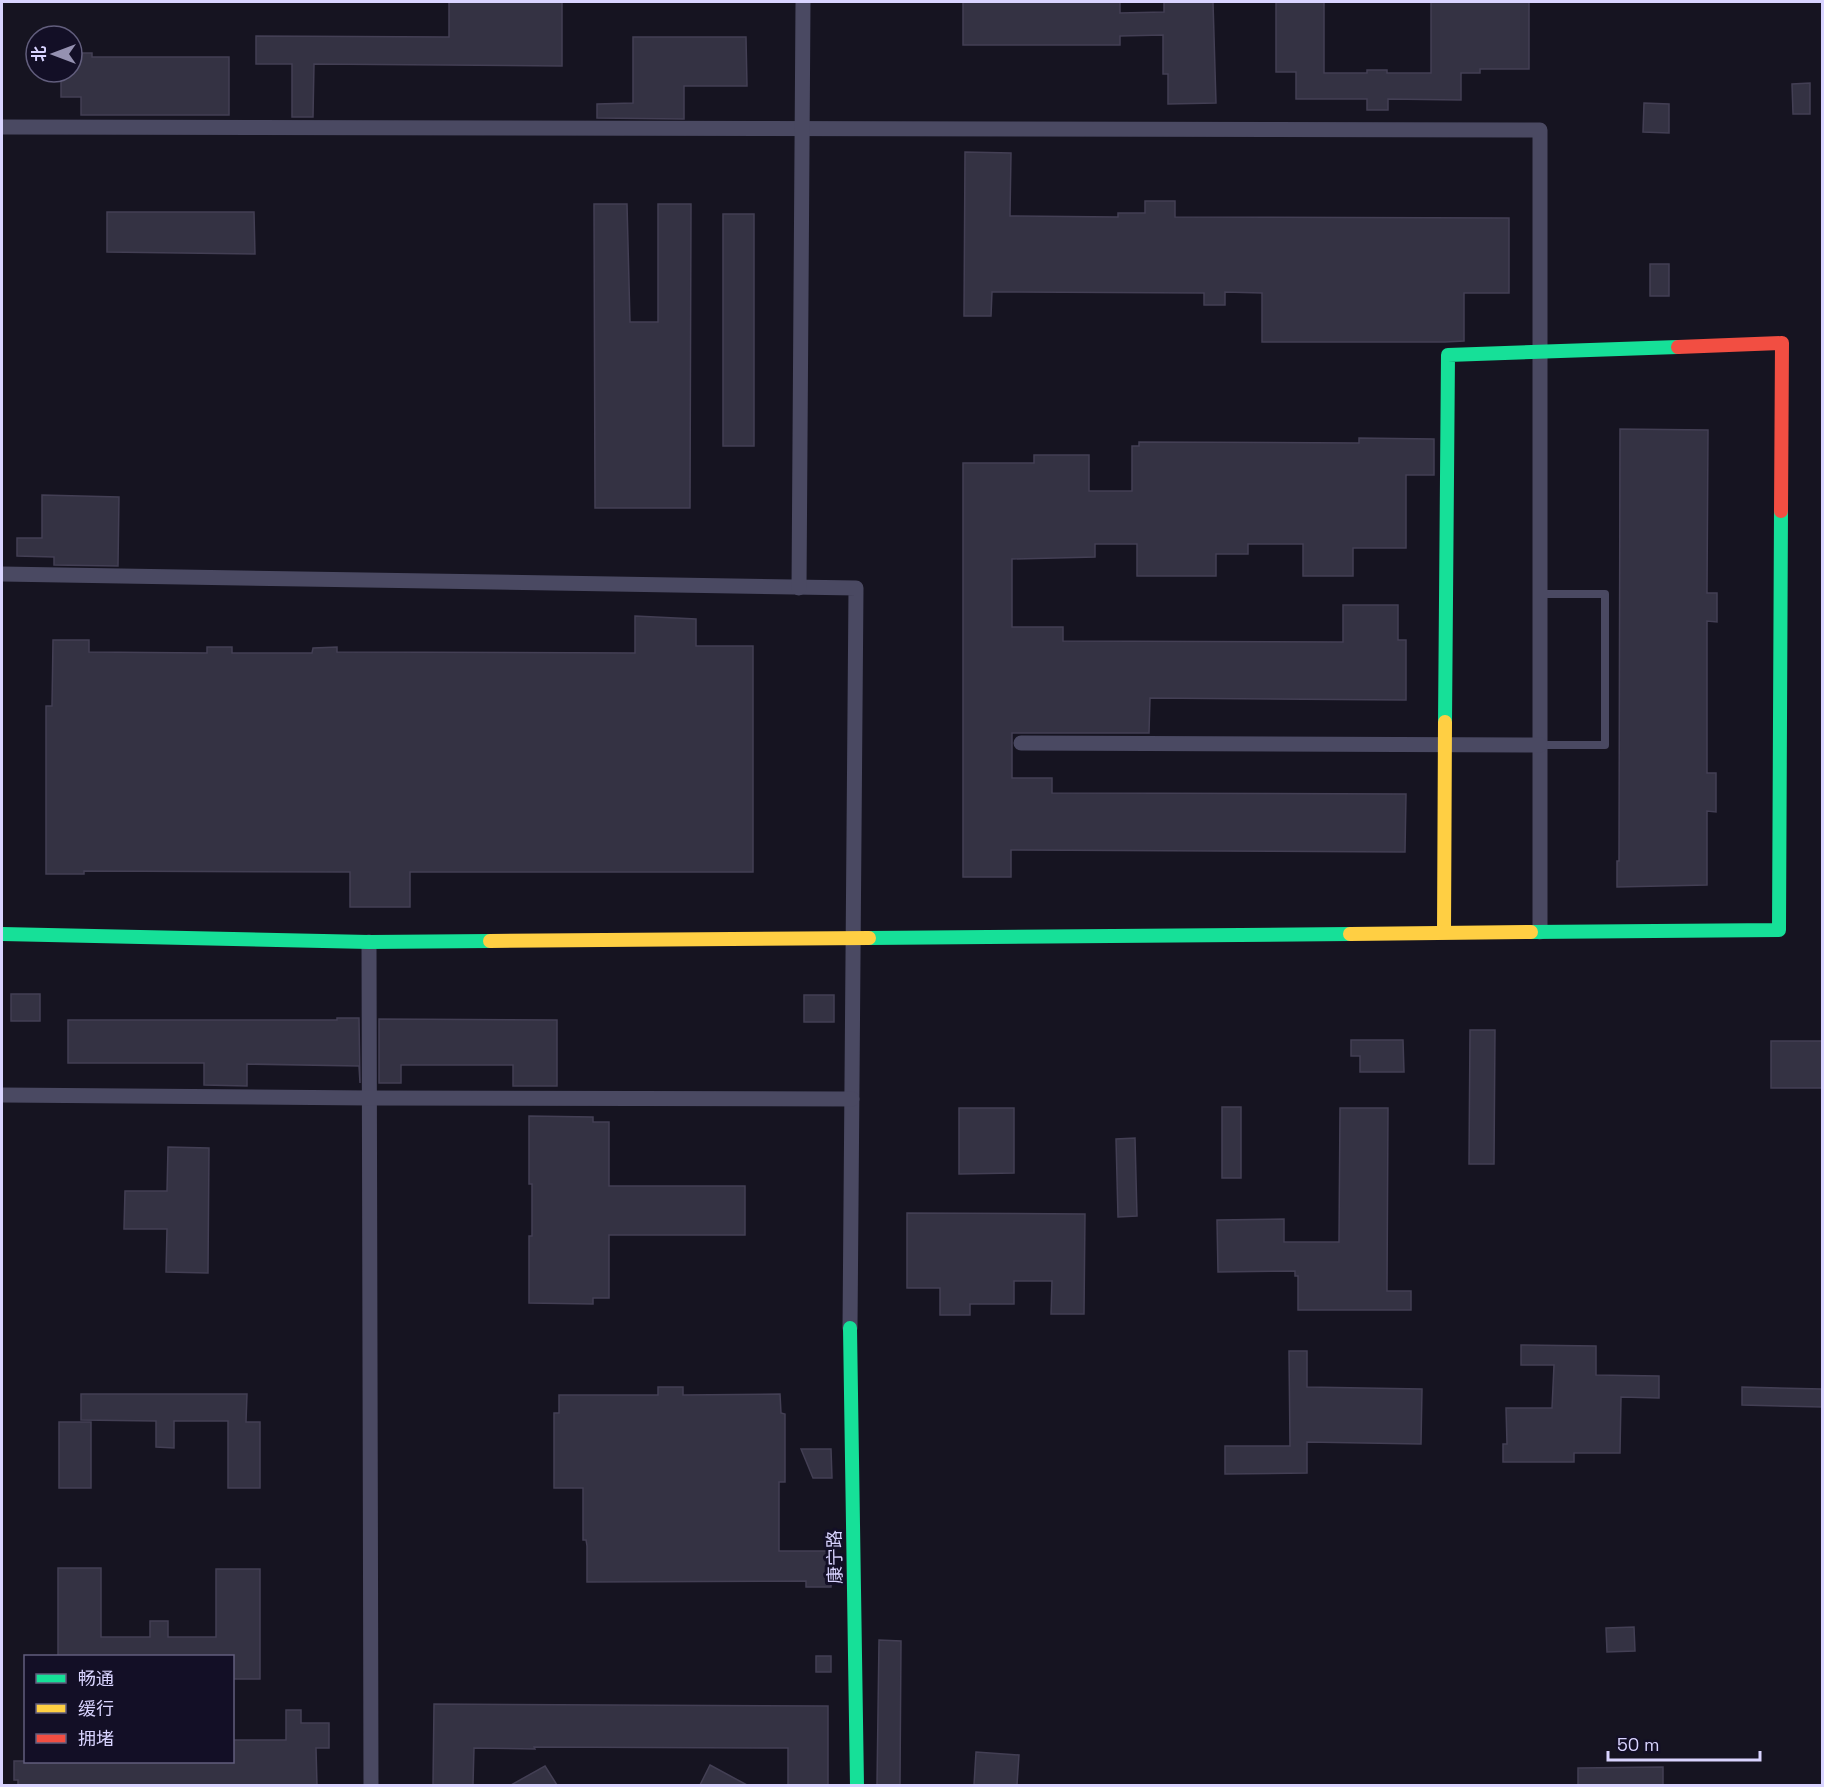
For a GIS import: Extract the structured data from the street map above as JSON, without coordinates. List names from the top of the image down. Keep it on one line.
{"streets":{"street":["康宁路"]},"legend":["畅通","缓行","拥堵"],"scale_bar":"50 m","north":"left"}
